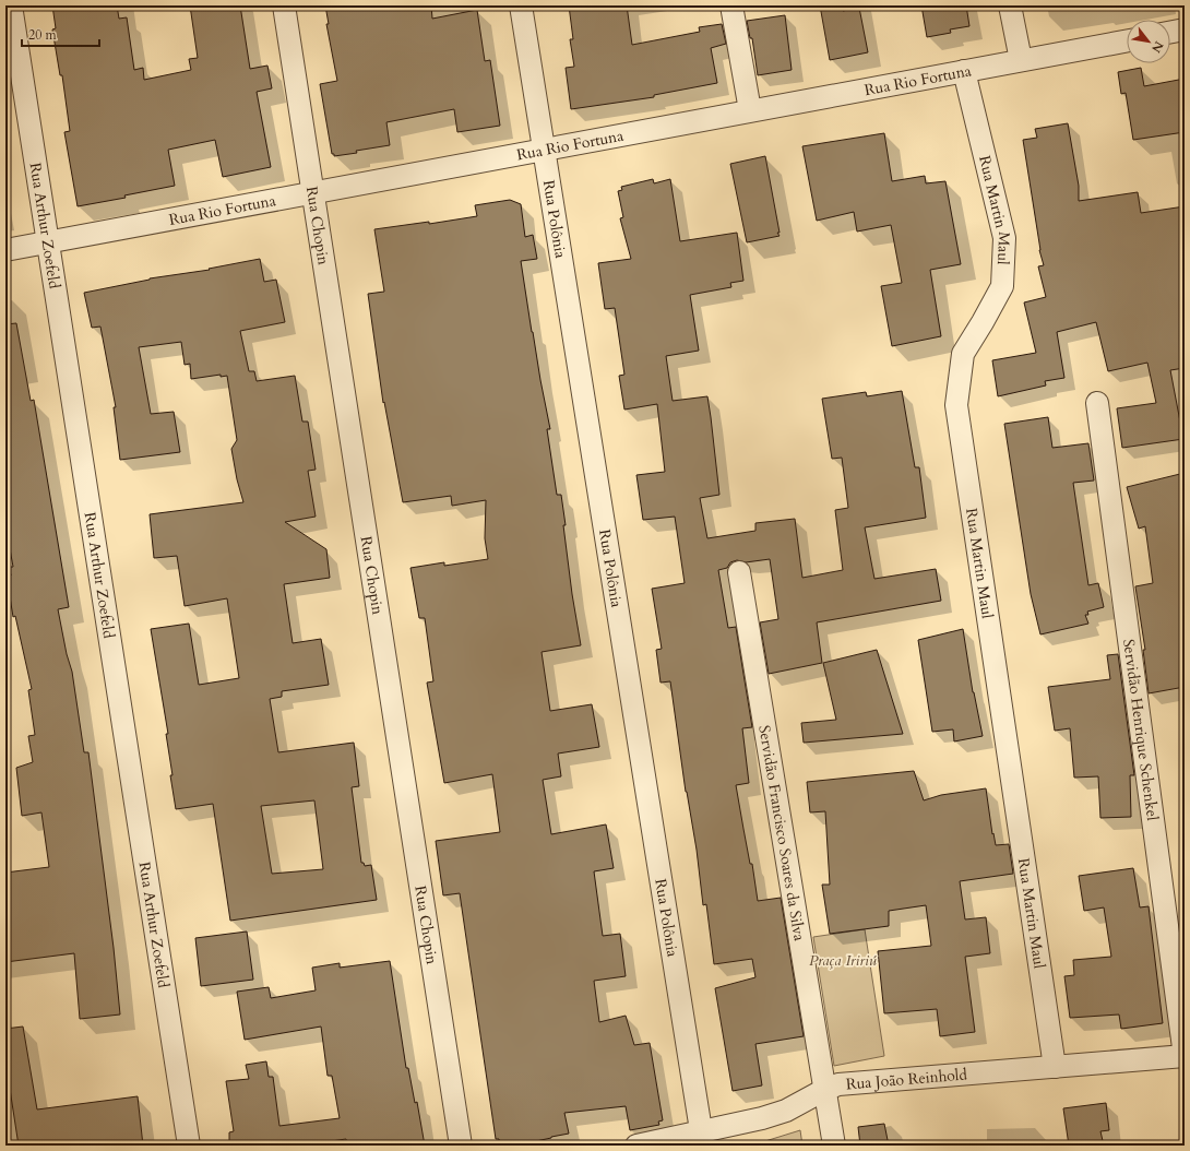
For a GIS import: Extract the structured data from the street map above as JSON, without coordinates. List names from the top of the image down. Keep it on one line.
{"streets":{"street":["Rua Rio Fortuna","Rua Martin Maul","Rua Polônia","Rua Arthur Zoefeld","Rua Chopin","Servidão Henrique Schenkel","Servidão Francisco Soares da Silva","Rua João Reinhold"]},"crossings":[["Rua Rio Fortuna","Rua Martin Maul"],["Rua Rio Fortuna","Rua Polônia"],["Rua Rio Fortuna","Rua Arthur Zoefeld"],["Rua Rio Fortuna","Rua Chopin"],["Rua Martin Maul","Rua João Reinhold"],["Rua Polônia","Rua João Reinhold"],["Servidão Henrique Schenkel","Rua João Reinhold"],["Servidão Francisco Soares da Silva","Rua João Reinhold"]],"parks":["Praça Iririú"],"scale_bar":"20 m","north":"bottom right"}
